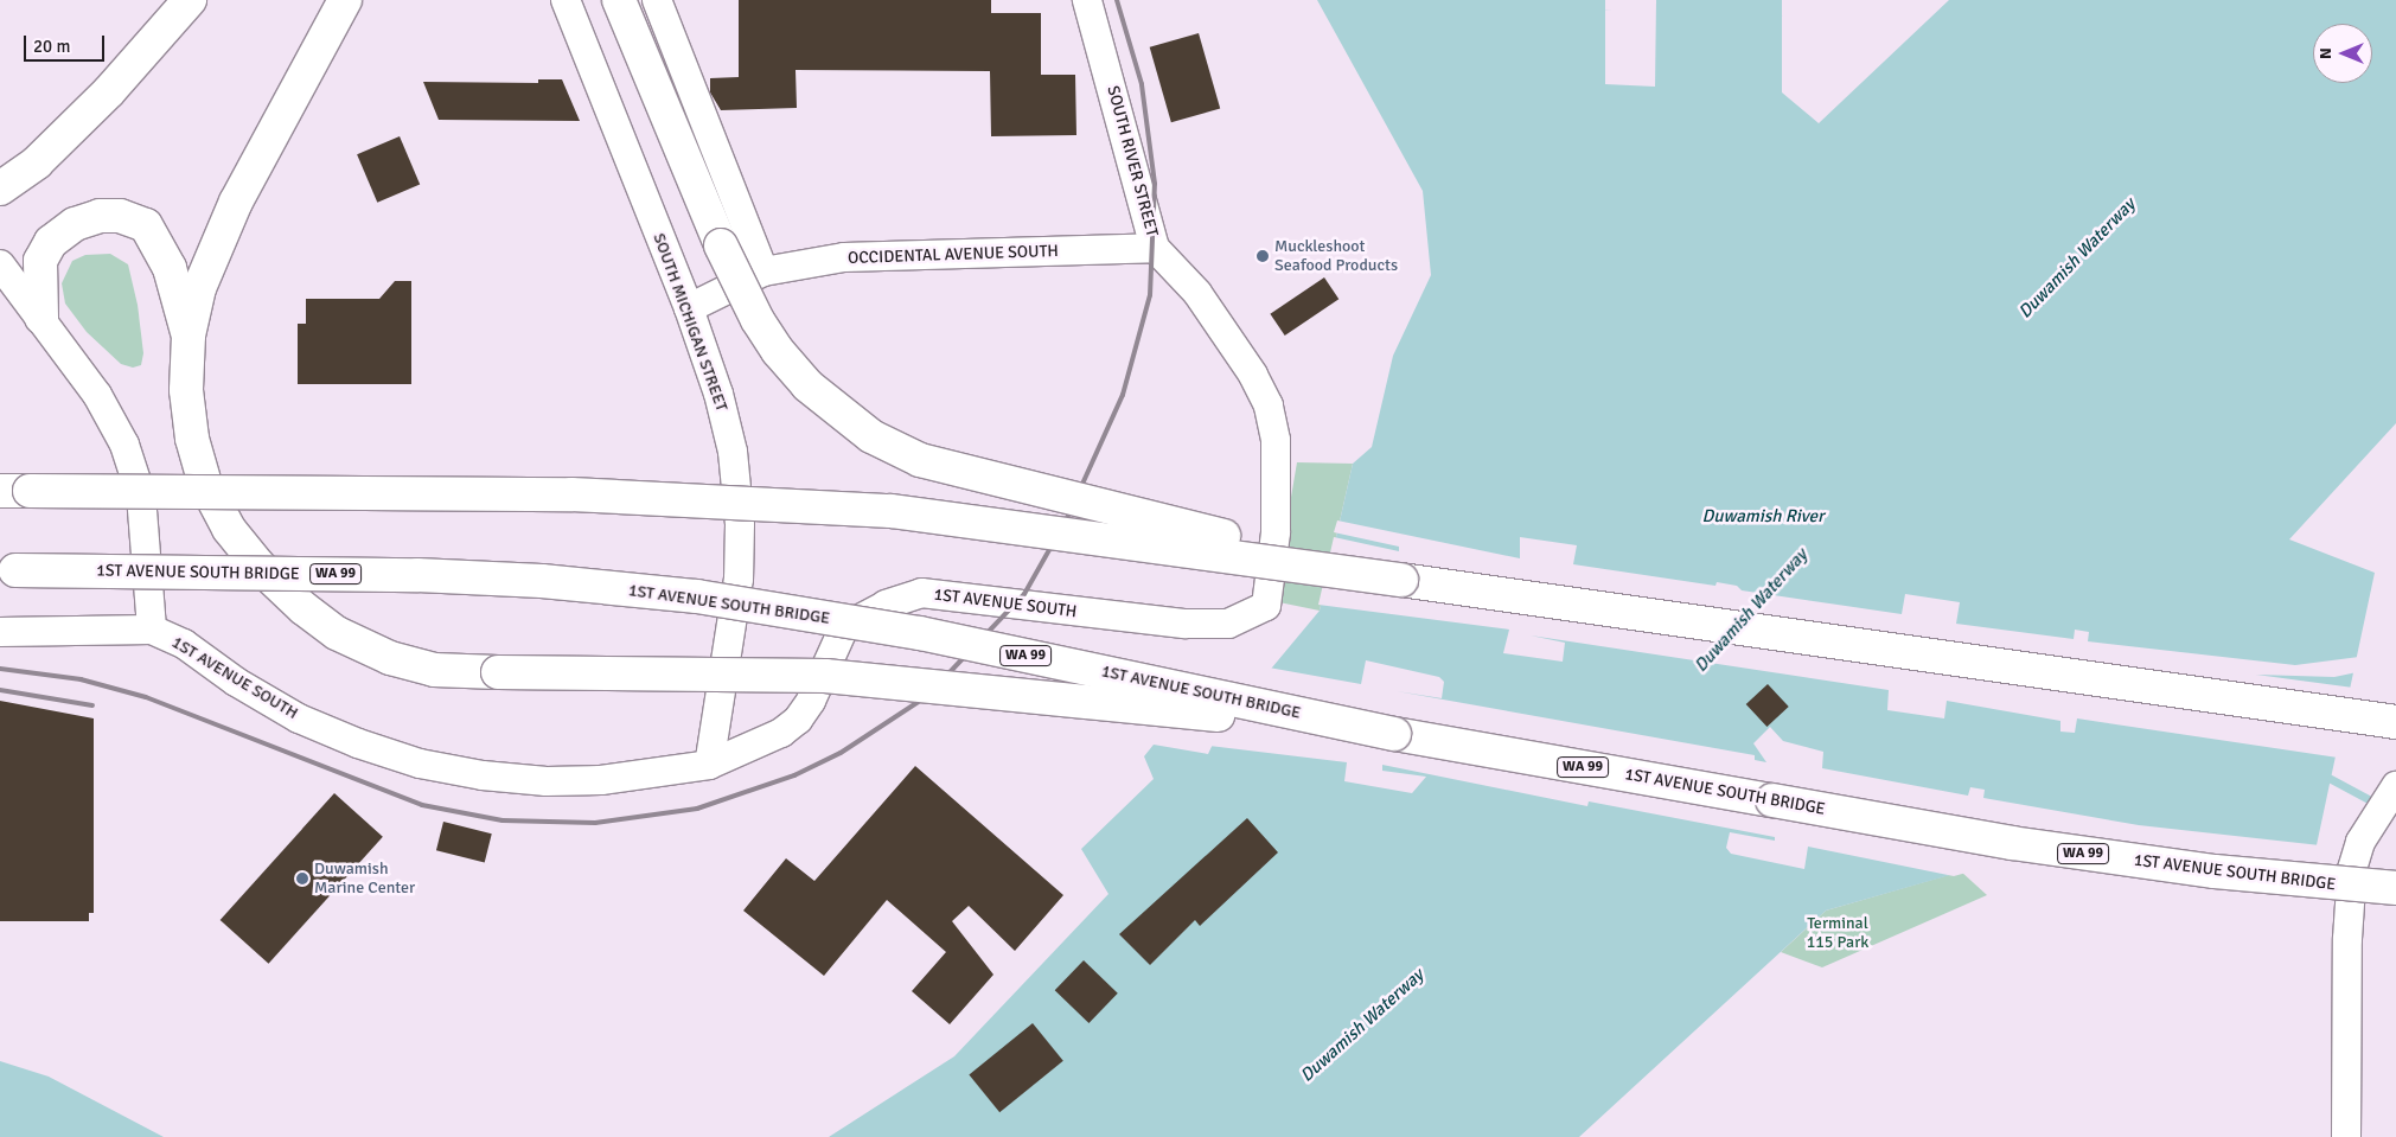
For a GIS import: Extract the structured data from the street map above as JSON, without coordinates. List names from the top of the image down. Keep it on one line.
{"streets":{"main road":["1ST AVENUE SOUTH BRIDGE","WA 99"],"street":["SOUTH RIVER STREET","OCCIDENTAL AVENUE SOUTH","SOUTH MICHIGAN STREET","1ST AVENUE SOUTH"]},"crossings":[["SOUTH RIVER STREET","OCCIDENTAL AVENUE SOUTH"],["SOUTH RIVER STREET","1ST AVENUE SOUTH"],["OCCIDENTAL AVENUE SOUTH","SOUTH MICHIGAN STREET"],["SOUTH MICHIGAN STREET","1ST AVENUE SOUTH"]],"water":["Duwamish Waterway","Duwamish River"],"parks":["Terminal 115 Park"],"places":["Muckleshoot Seafood Products","Duwamish Marine Center"],"scale_bar":"20 m","north":"left"}
